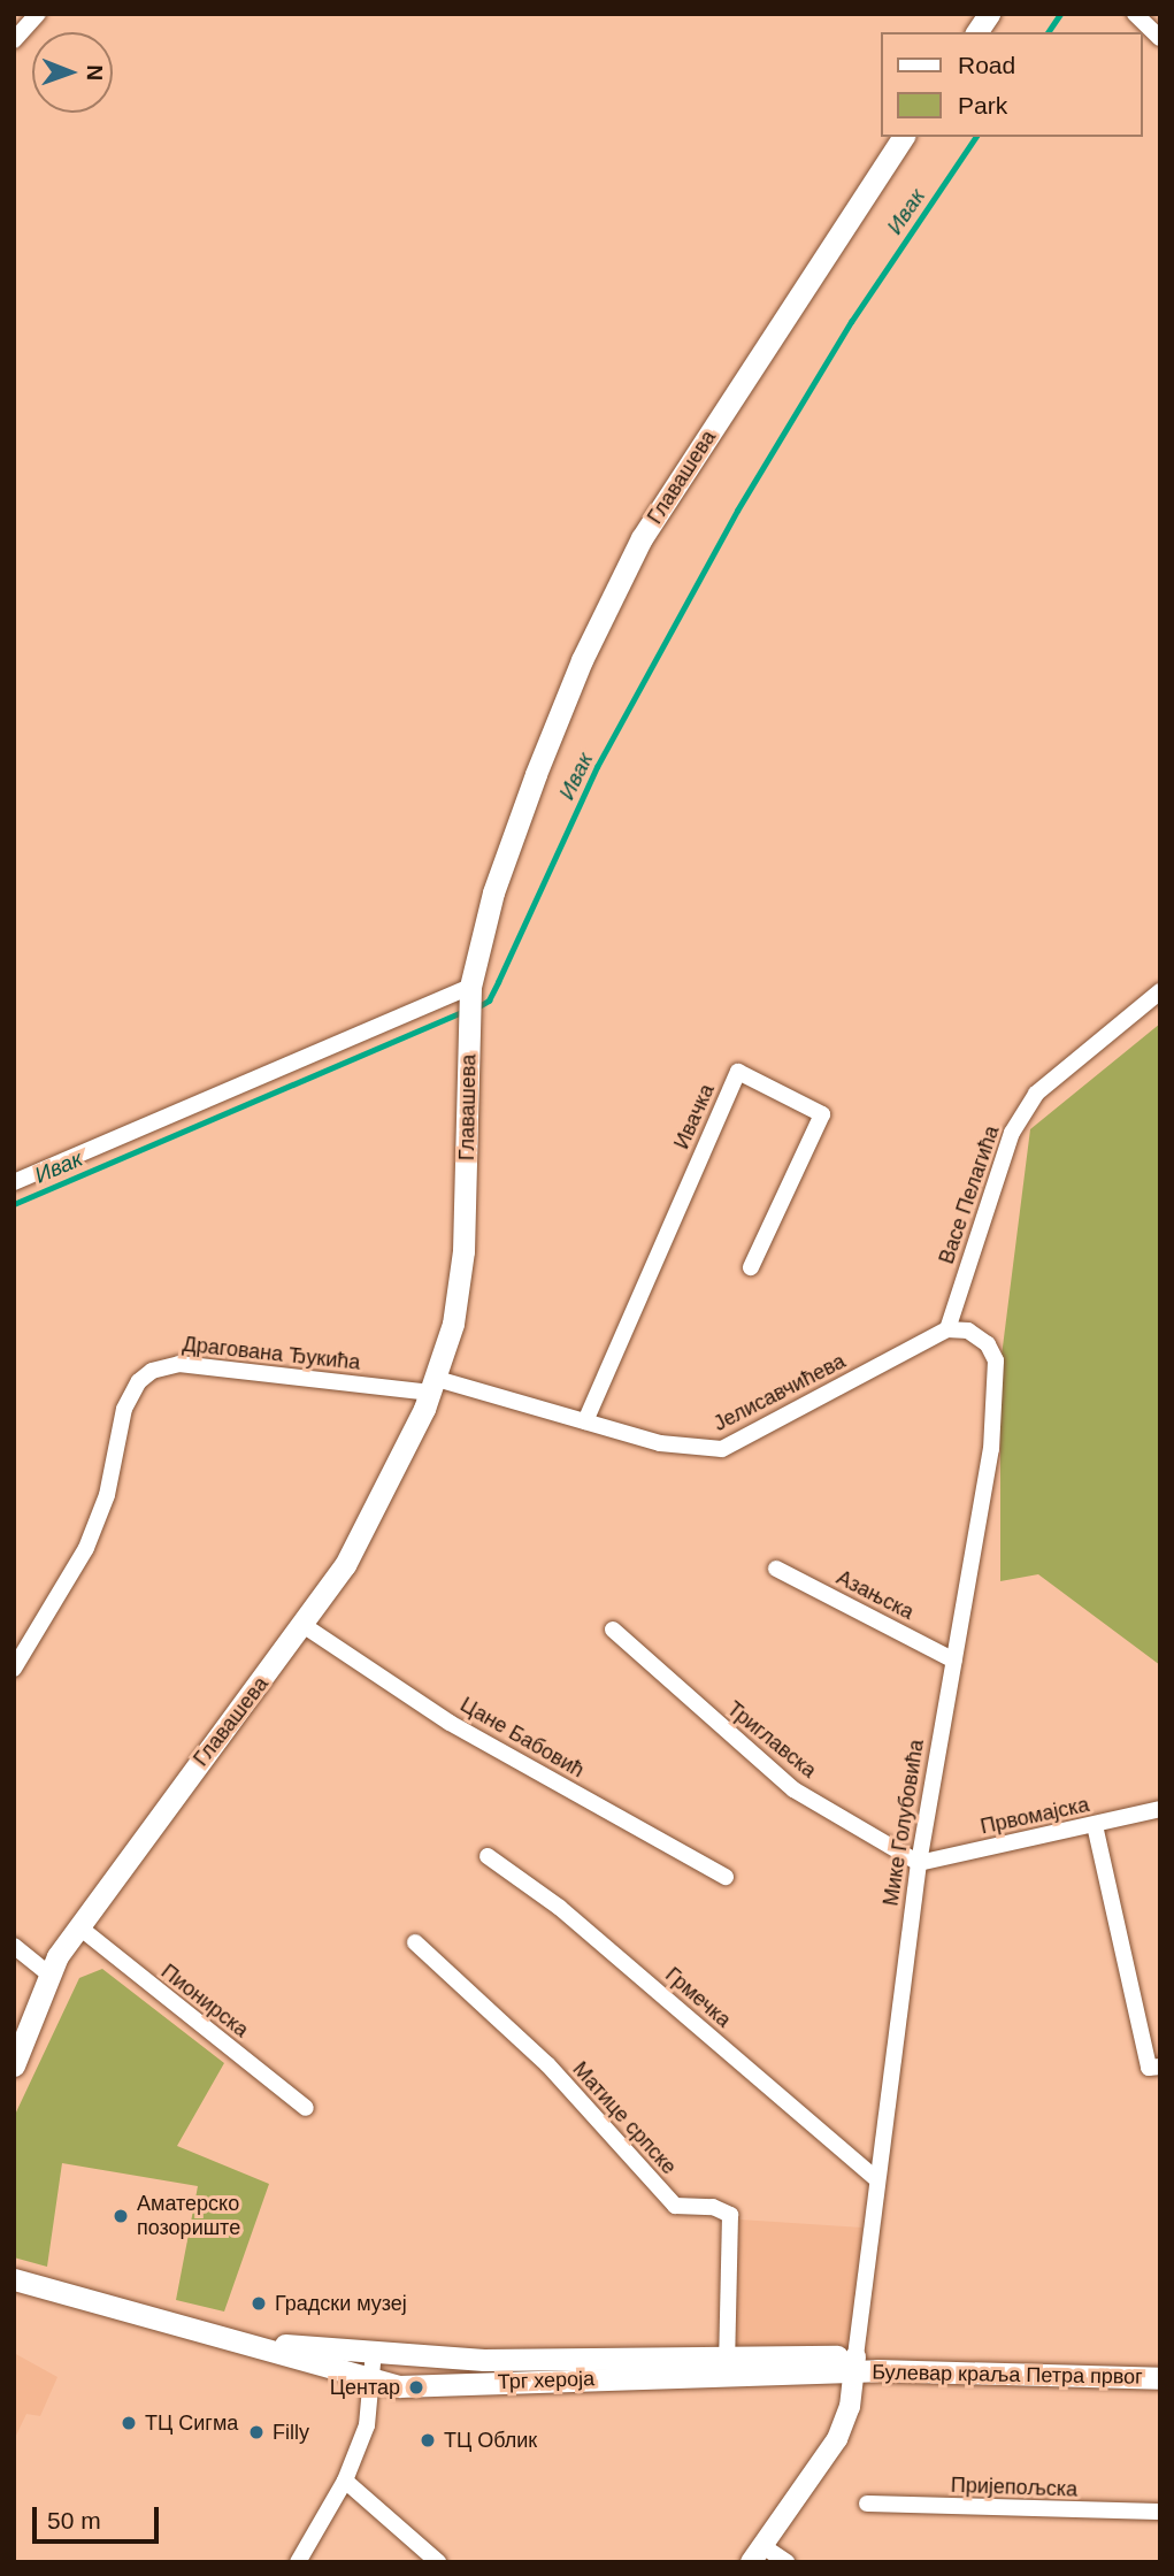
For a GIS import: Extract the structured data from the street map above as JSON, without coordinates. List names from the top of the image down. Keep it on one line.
{"streets":{"main road":["Главашева","Булевар краља Петра првог","Трг хероја"],"street":["Ивачка","Васе Пелагића","Драгована Ђукића","Јелисавчићева","Азањска","Цане Бабовић","Триглавска","Првомајска","Мике Голубовића","Грмечка","Пионирска","Матице српске","Пријепољска"]},"crossings":[["Главашева","Драгована Ђукића"],["Главашева","Јелисавчићева"],["Главашева","Цане Бабовић"],["Главашева","Пионирска"],["Ивачка","Јелисавчићева"],["Васе Пелагића","Јелисавчићева"],["Васе Пелагића","Мике Голубовића"],["Драгована Ђукића","Јелисавчићева"],["Јелисавчићева","Мике Голубовића"],["Азањска","Мике Голубовића"],["Триглавска","Првомајска"],["Триглавска","Мике Голубовића"],["Првомајска","Мике Голубовића"],["Мике Голубовића","Грмечка"],["Мике Голубовића","Булевар краља Петра првог"],["Мике Голубовића","Трг хероја"],["Матице српске","Трг хероја"],["Булевар краља Петра првог","Трг хероја"]],"water":["Ивак"],"places":["Аматерско позориште","Градски музеј","Центар","ТЦ Сигма","Filly","ТЦ Облик"],"legend":["Road","Park"],"scale_bar":"50 m","north":"right"}
